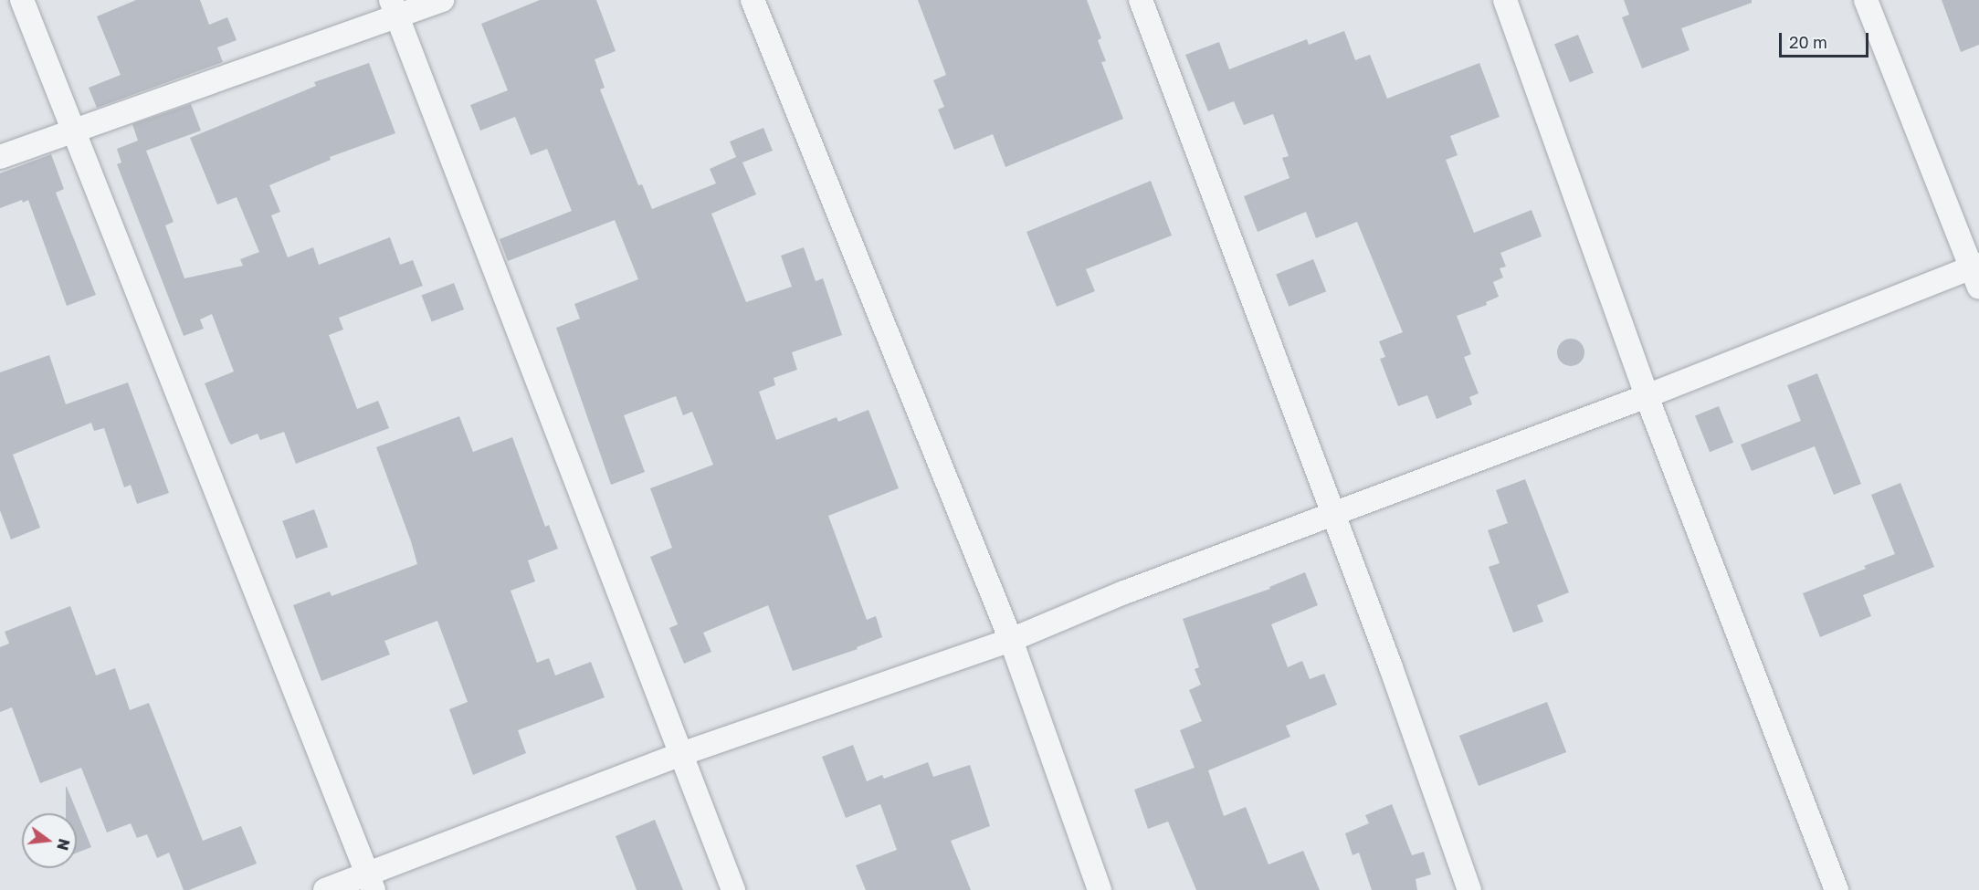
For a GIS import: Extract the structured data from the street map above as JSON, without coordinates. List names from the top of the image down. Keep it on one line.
{"scale_bar":"20 m","north":"right"}
